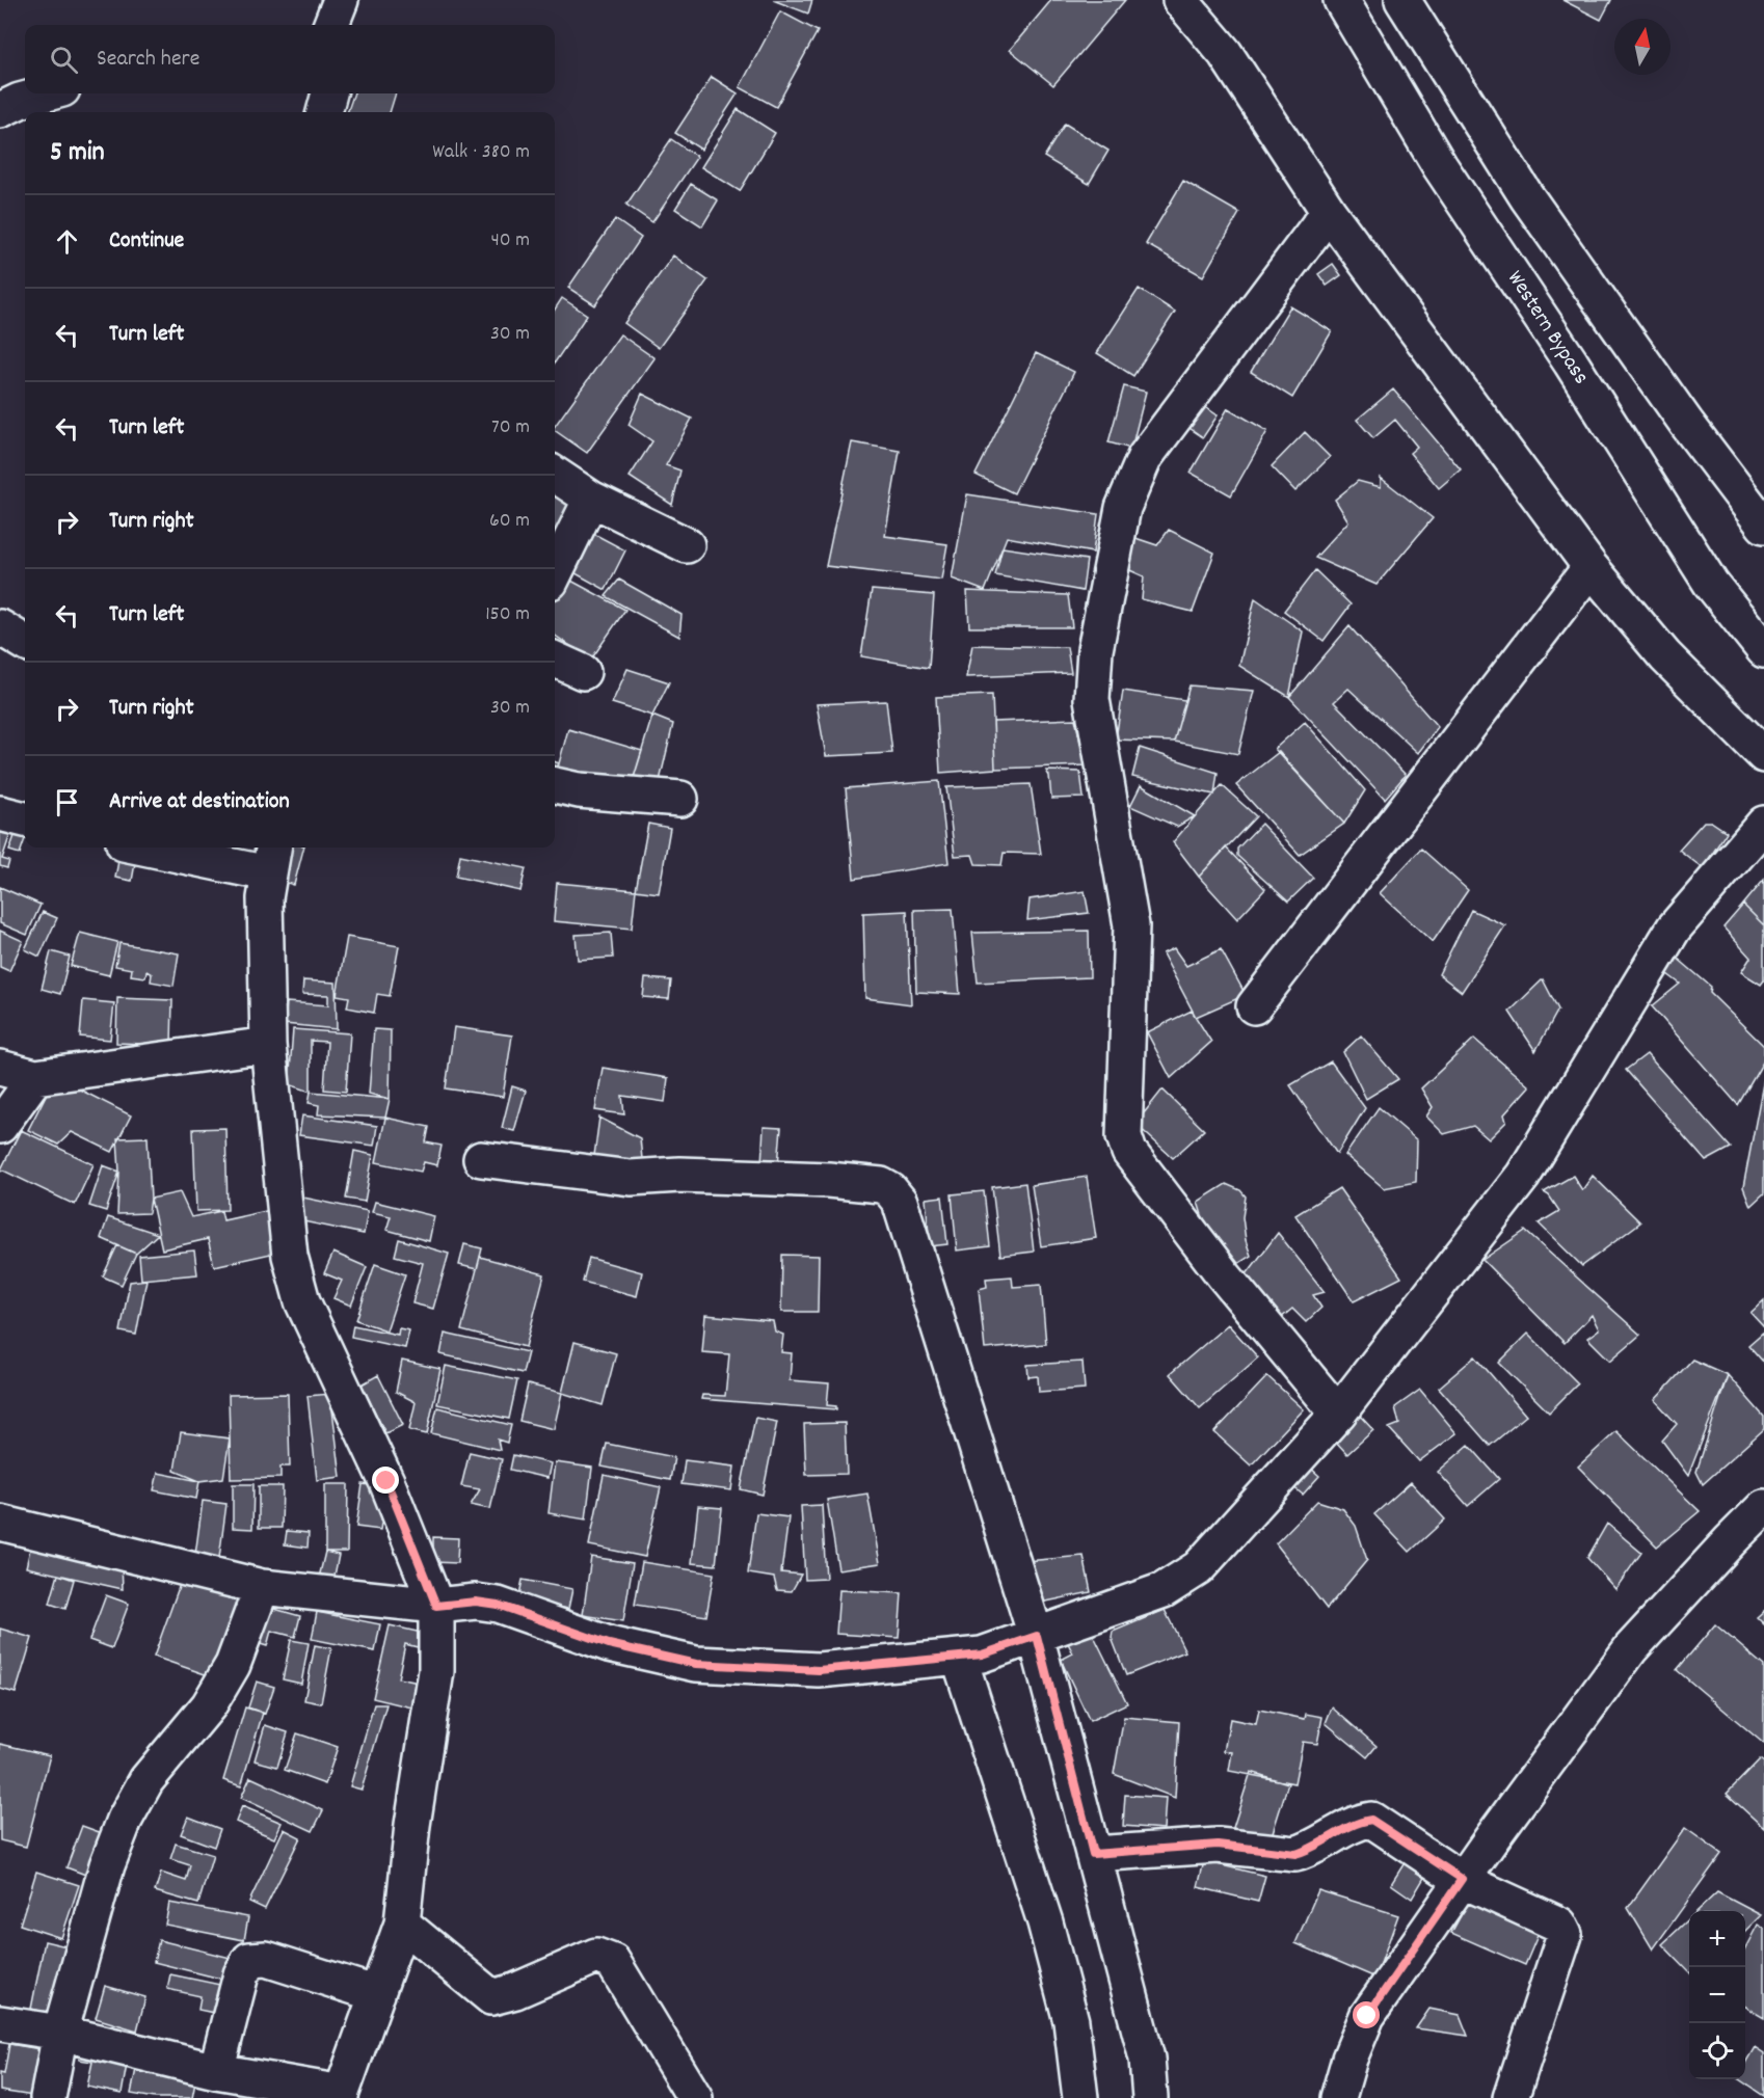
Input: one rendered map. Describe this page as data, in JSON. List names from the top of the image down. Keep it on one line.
{"streets":{"street":["Western Bypass"]},"north":"top","page":{"search":"Search here","heading":["5 min","Walk · 380 m"],"list":[["Continue","40 m"],["Turn left","30 m"],["Turn left","70 m"],["Turn right","60 m"],["Turn left","150 m"],["Turn right","30 m"],"Arrive at destination"],"map_buttons":["+","−"]}}
